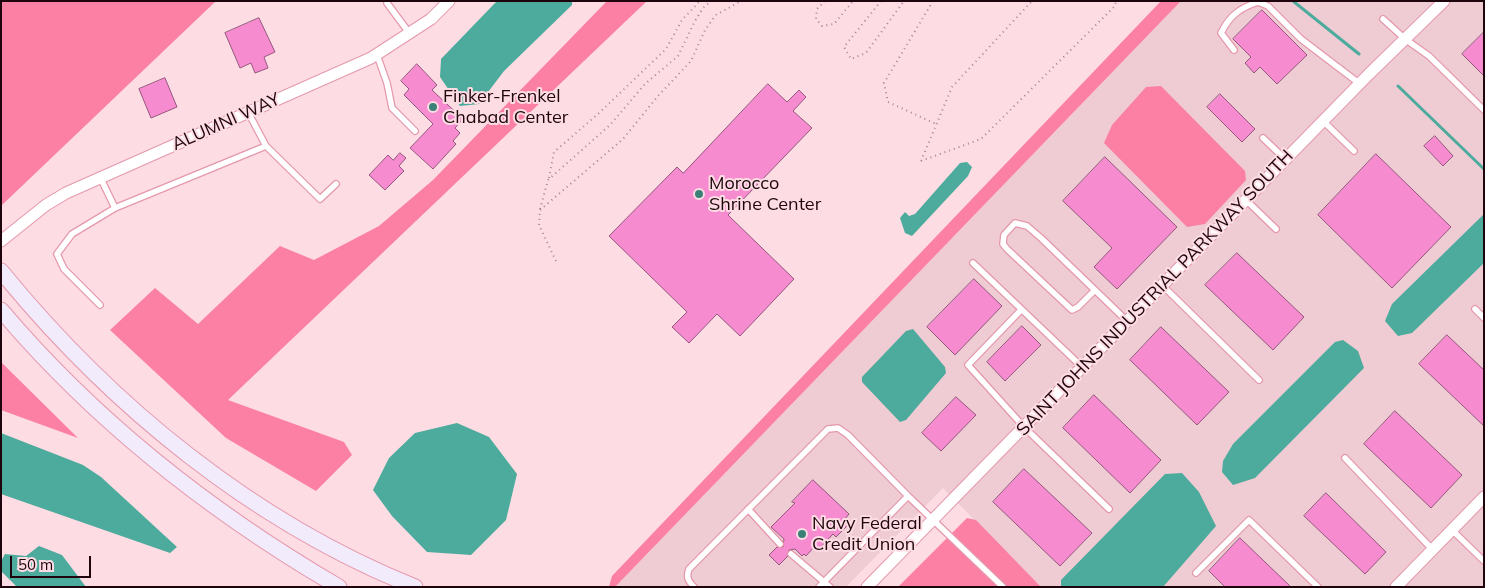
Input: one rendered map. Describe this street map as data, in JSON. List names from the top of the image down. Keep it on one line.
{"streets":{"street":["ALUMNI WAY","SAINT JOHNS INDUSTRIAL PARKWAY SOUTH"]},"places":["Finker-Frenkel Chabad Center","Morocco Shrine Center","Navy Federal Credit Union"],"scale_bar":"50 m"}
